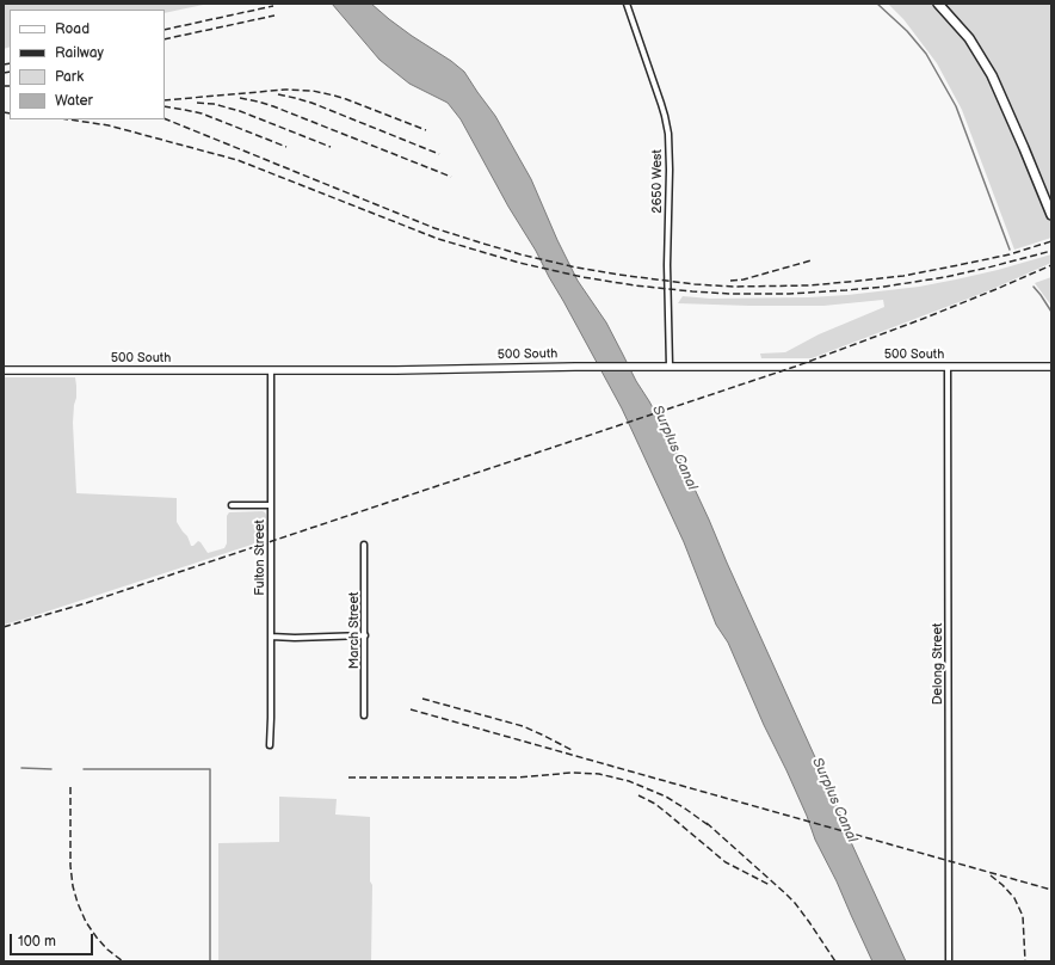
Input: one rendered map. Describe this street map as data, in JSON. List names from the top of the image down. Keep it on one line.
{"streets":{"street":["2650 West","500 South","Fulton Street","March Street","Delong Street"]},"crossings":[["2650 West","500 South"],["500 South","Fulton Street"],["500 South","Delong Street"]],"water":["Surplus Canal"],"legend":["Road","Railway","Park","Water"],"scale_bar":"100 m"}
